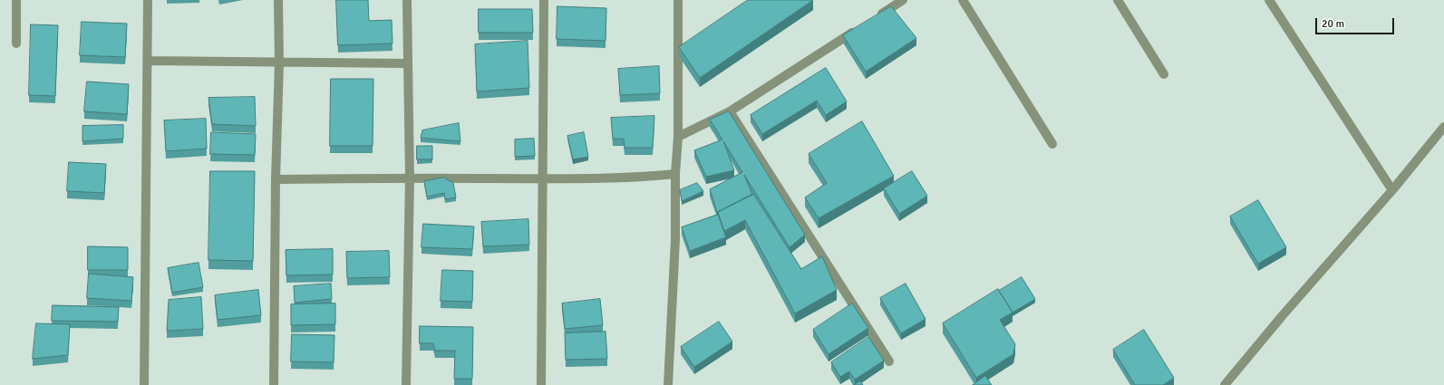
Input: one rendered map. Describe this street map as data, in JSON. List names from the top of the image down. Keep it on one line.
{"scale_bar":"20 m"}
